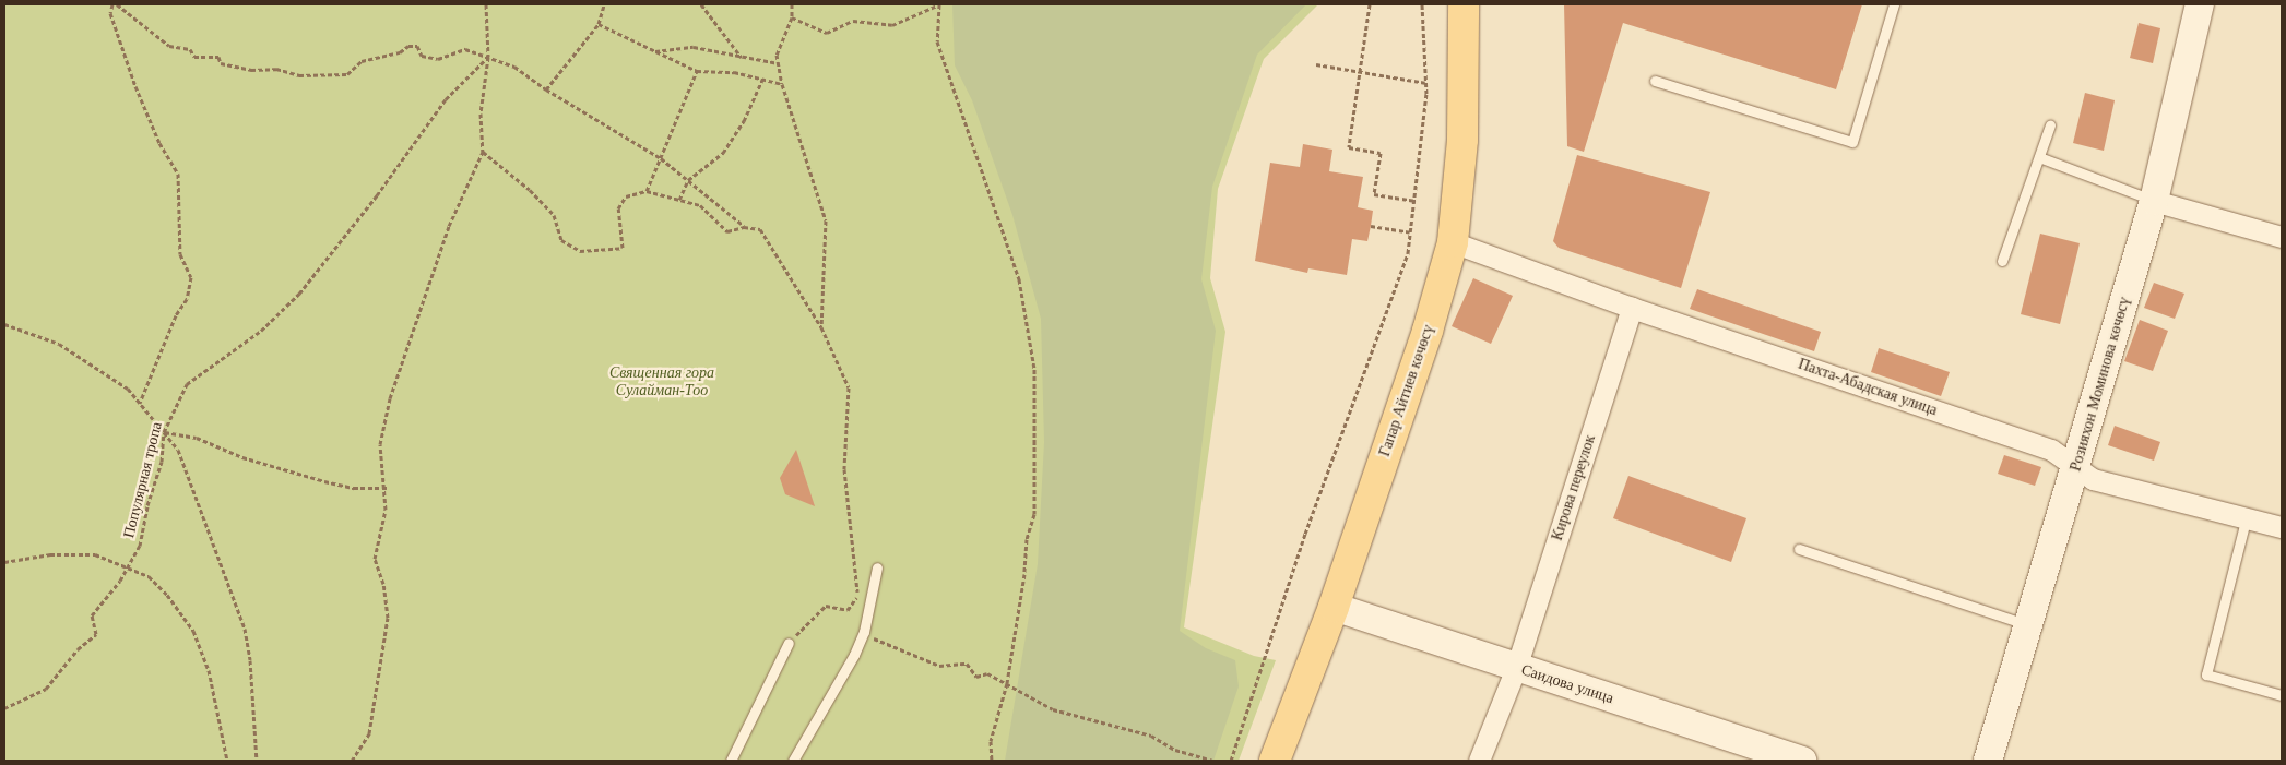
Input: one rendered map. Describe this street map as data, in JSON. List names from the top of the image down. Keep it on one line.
{"streets":{"main road":["Гапар Айтиев көчөсү"],"street":["Розияхон Моминова көчөсү","Пахта-Абадская улица","Кирова переулок","Саидова улица"],"path":["Популярная тропа"]},"crossings":[["Розияхон Моминова көчөсү","Пахта-Абадская улица"],["Пахта-Абадская улица","Гапар Айтиев көчөсү"],["Пахта-Абадская улица","Кирова переулок"],["Гапар Айтиев көчөсү","Саидова улица"],["Кирова переулок","Саидова улица"]],"parks":["Священная гора Сулайман-Тоо"]}
